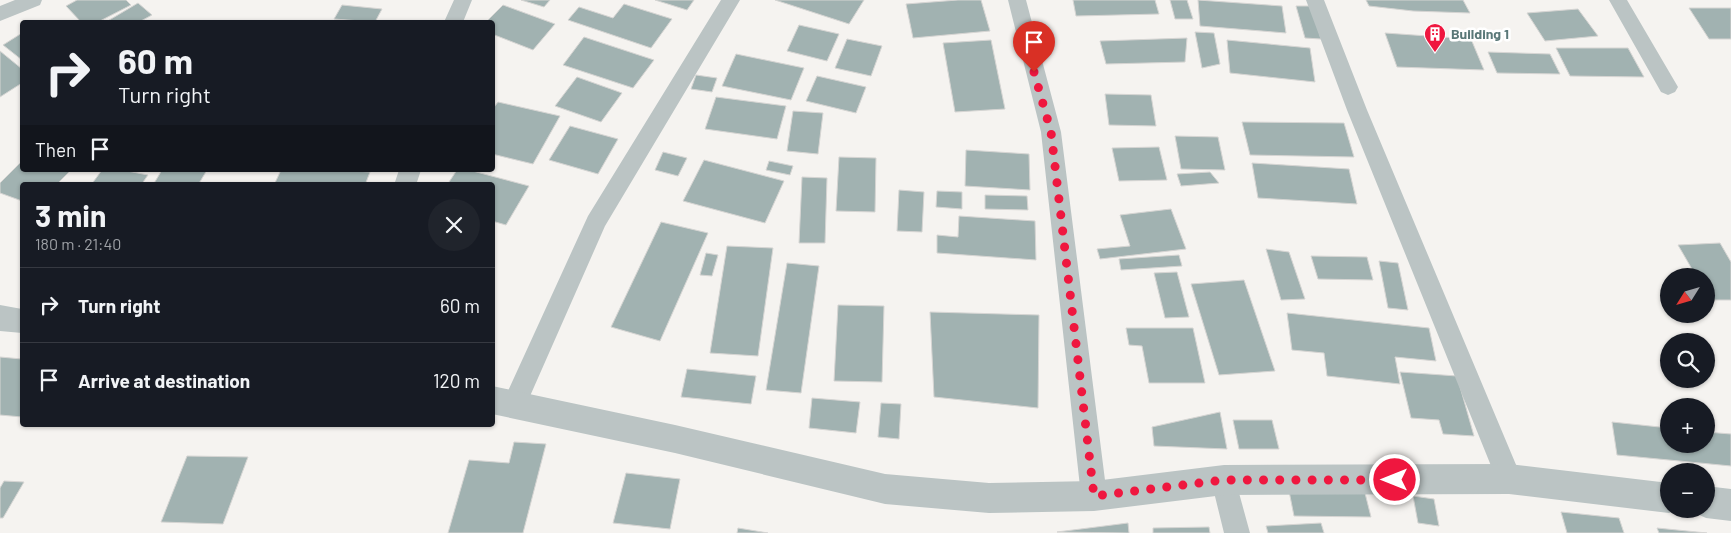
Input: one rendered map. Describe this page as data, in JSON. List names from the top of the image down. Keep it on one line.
{"places":{"building":["Building 1"]},"north":"bottom left","page":{"turn":["60 m","Turn right"],"then":"Then","heading":["3 min","180 m · 21:40"],"list":[{"name":"Turn right","value":"60 m"},{"name":"Arrive at destination","value":"120 m"}],"map_buttons":["+","−"]}}
